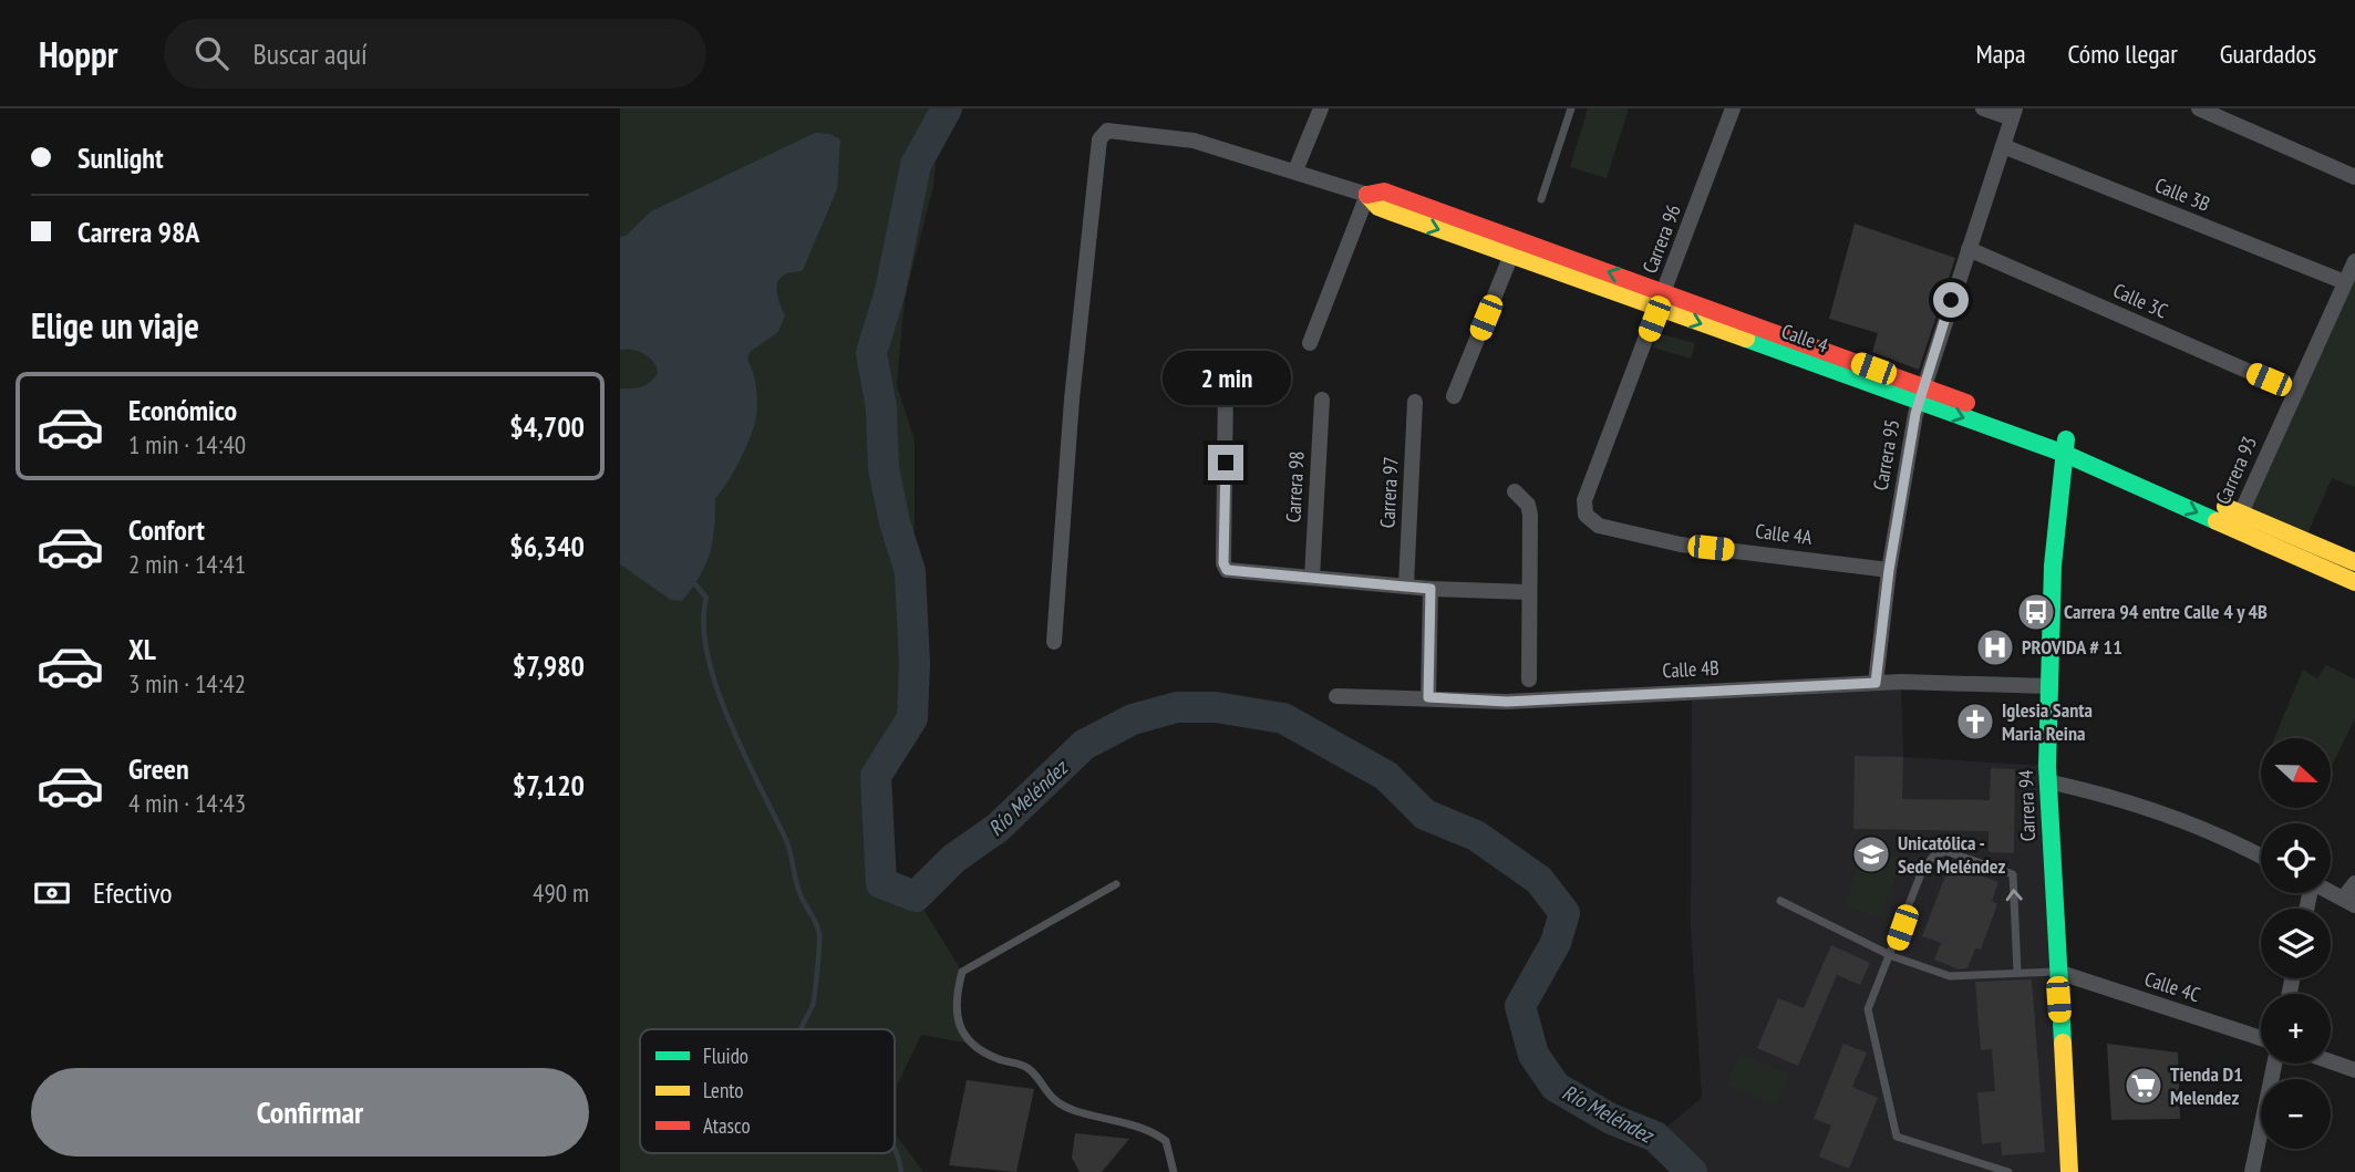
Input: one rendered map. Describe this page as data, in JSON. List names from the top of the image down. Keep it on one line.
{"streets":{"street":["Calle 3B","Carrera 96","Calle 3C","Calle 4","Carrera 95","Carrera 93","Carrera 98","Carrera 97","Calle 4A","Calle 4B","Carrera 94","Calle 4C"]},"crossings":[["Calle 3B","Carrera 95"],["Calle 3B","Carrera 93"],["Carrera 96","Calle 4"],["Carrera 96","Calle 4A"],["Calle 3C","Carrera 95"],["Calle 3C","Carrera 93"],["Calle 4","Carrera 95"],["Calle 4","Carrera 93"],["Calle 4","Carrera 94"],["Carrera 95","Calle 4A"],["Carrera 95","Calle 4B"],["Calle 4B","Carrera 94"],["Carrera 94","Calle 4C"]],"water":["Río Meléndez"],"places":{"bus stop":["Carrera 94 entre Calle 4 y 4B"],"hospital":["PROVIDA # 11"],"church":["Iglesia Santa Maria Reina"],"school or university":["Unicatólica - Sede Meléndez"],"supermarket":["Tienda D1 Melendez"]},"legend":["Fluido","Lento","Atasco"],"north":"right","page":{"header":"Hoppr","search":"Buscar aquí","nav":["Mapa","Cómo llegar","Guardados"],"banner":["Sunlight","Carrera 98A"],"heading":"Elige un viaje","bubble":"2 min","list":[{"name":"Económico","note":"1 min · 14:40","value":"$4,700"},{"name":"Confort","note":"2 min · 14:41","value":"$6,340"},{"name":"XL","note":"3 min · 14:42","value":"$7,980"},{"name":"Green","note":"4 min · 14:43","value":"$7,120"}],"map_buttons":["+","−"],"pay":["Efectivo","490 m"],"buttons":"Confirmar"}}
